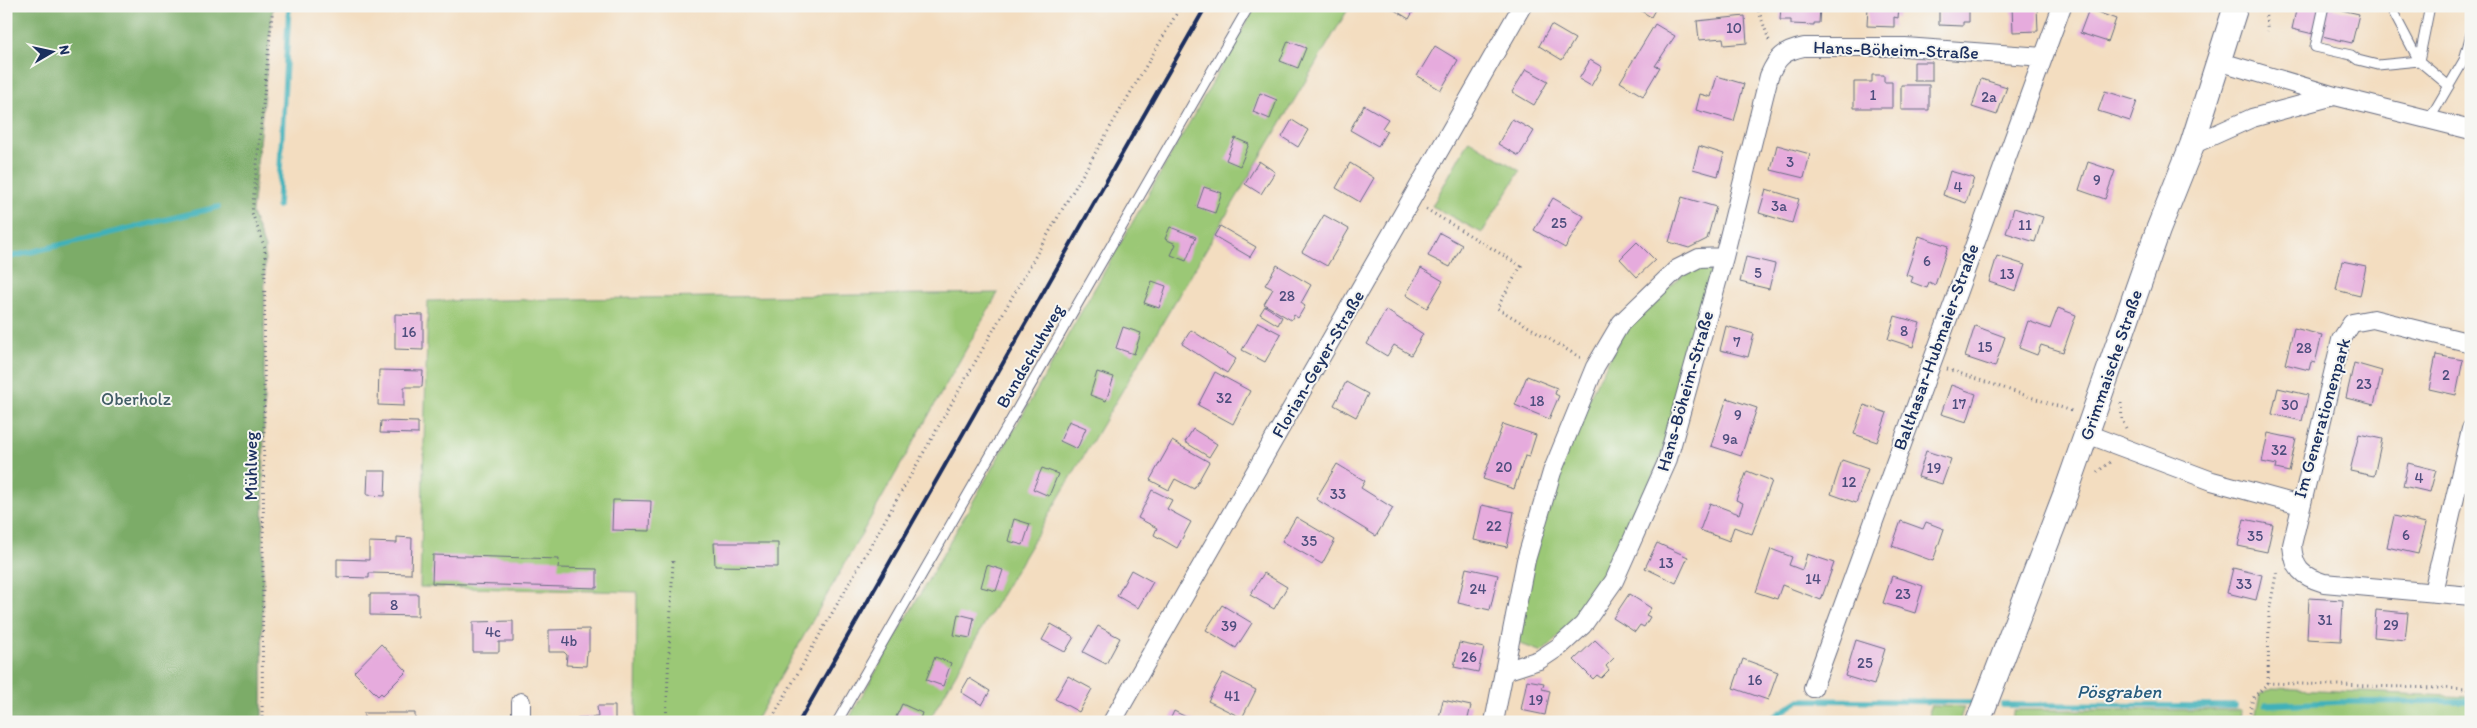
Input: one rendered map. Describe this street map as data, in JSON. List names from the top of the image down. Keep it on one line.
{"streets":{"main road":["Grimmaische Straße"],"street":["Hans-Böheim-Straße","Balthasar-Hubmaier-Straße","Florian-Geyer-Straße","Im Generationenpark"],"lane":["Bundschuhweg"],"path":["Mühlweg"]},"crossings":[["Hans-Böheim-Straße","Balthasar-Hubmaier-Straße"],["Grimmaische Straße","Im Generationenpark"]],"water":["Pösgraben"],"parks":["Oberholz"],"house_numbers":["10","1","2a","3","9","4","3a","25","11","6","5","13","28","8","16","7","15","28","2","23","32","18","17","30","9","9a","32","20","19","4","12","33","22","6","35","35","13","14","33","24","23","8","31","29","39","4c","4b","26","25","16","41","19"],"north":"right"}
